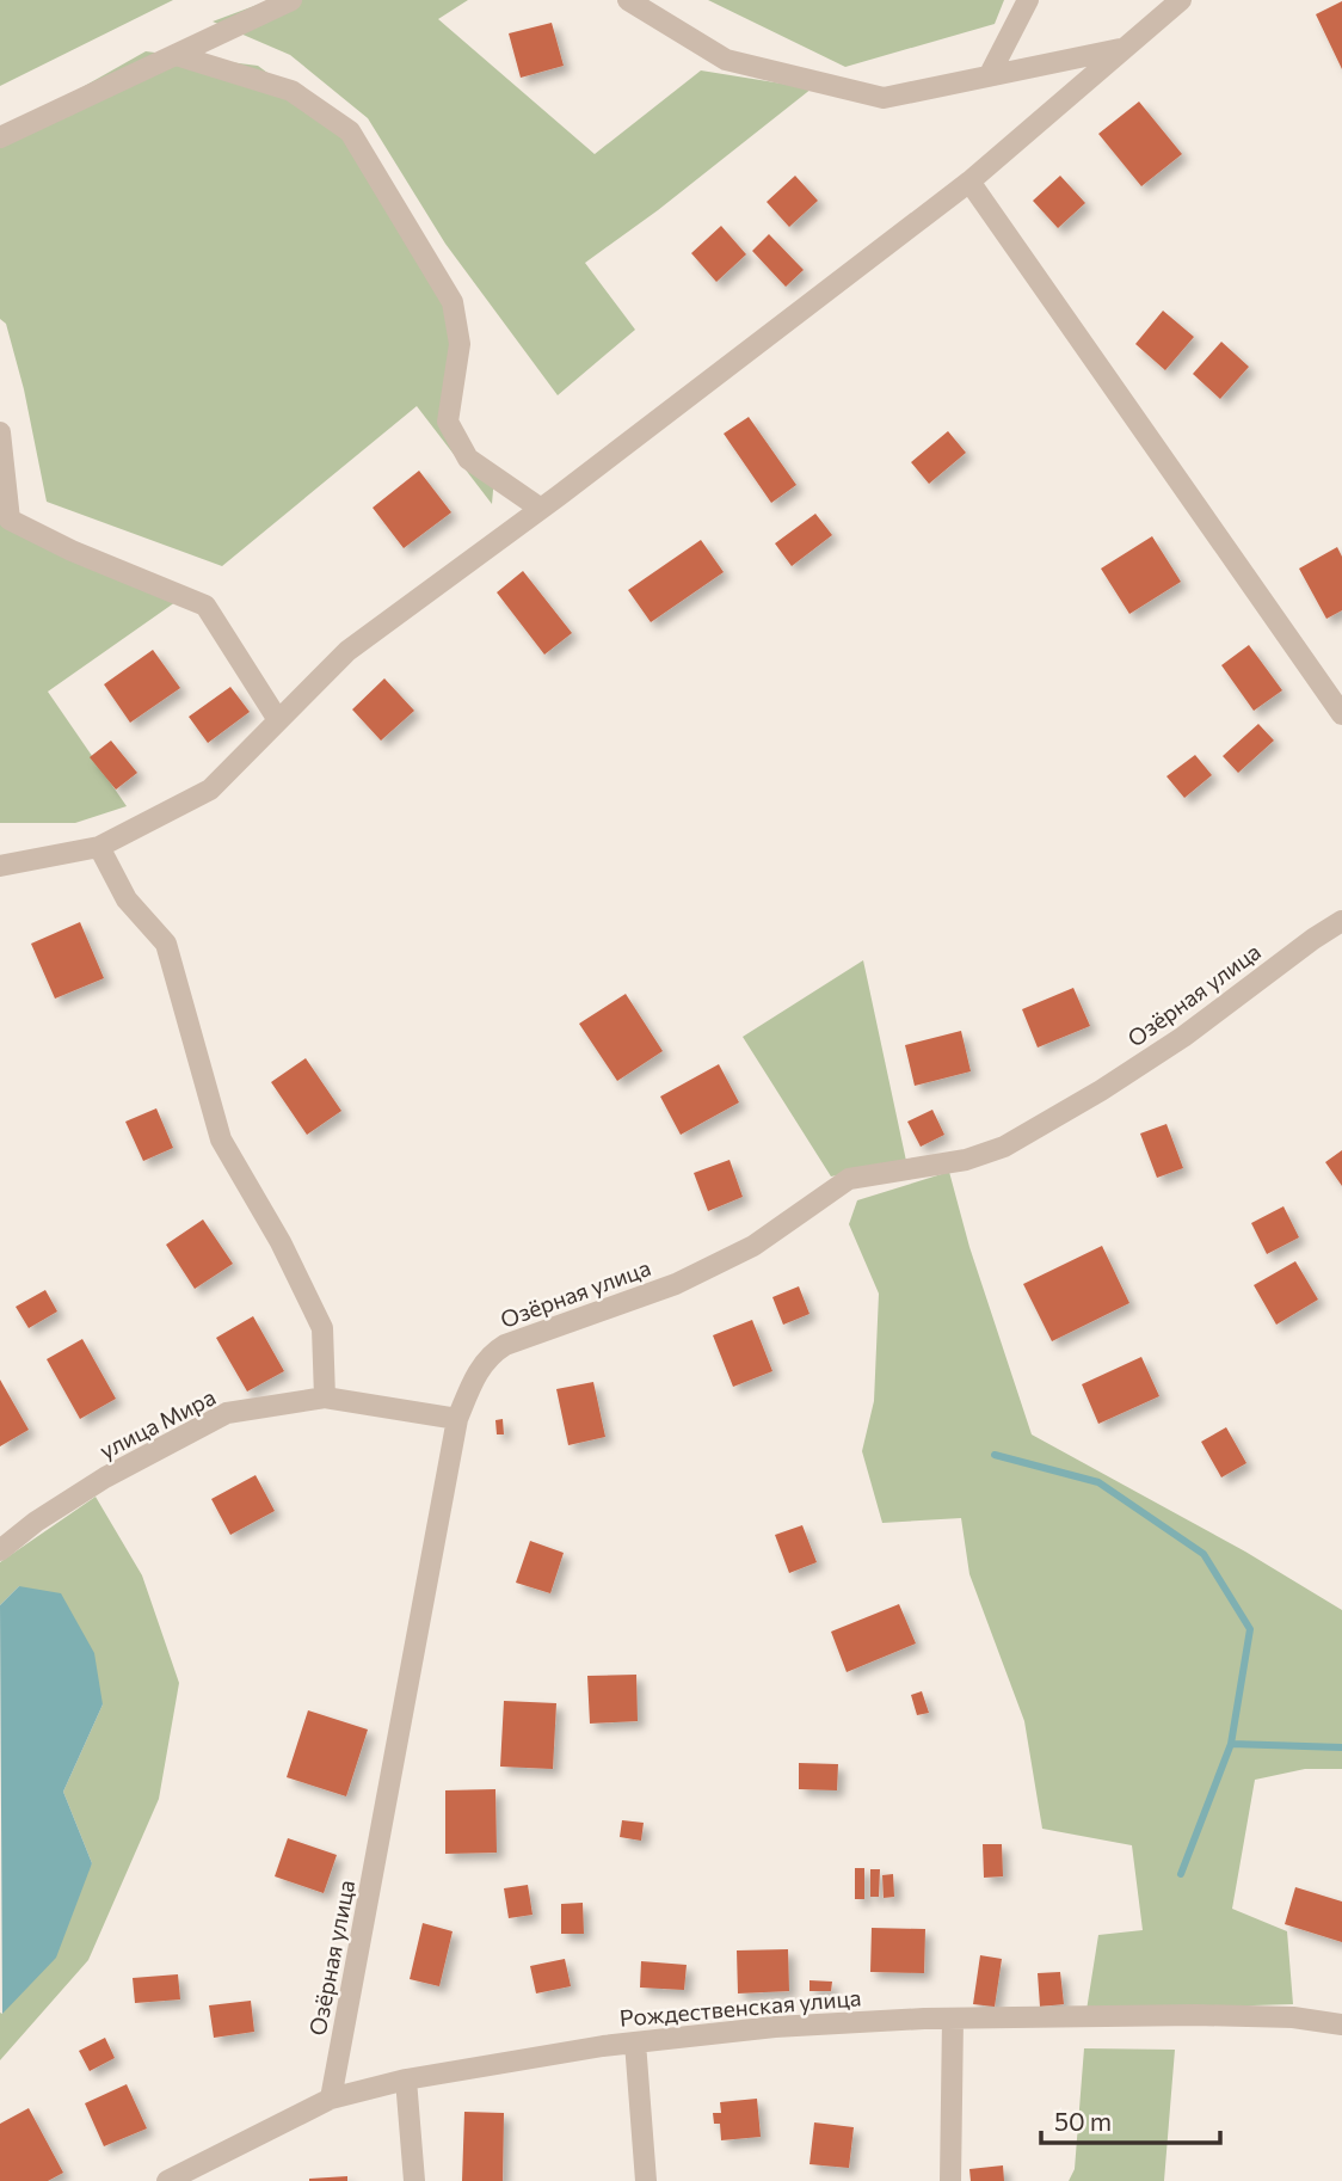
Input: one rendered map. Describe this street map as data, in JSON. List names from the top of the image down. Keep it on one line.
{"streets":{"street":["Озёрная улица","улица Мира","Рождественская улица"]},"crossings":[["Озёрная улица","улица Мира"],["Озёрная улица","Рождественская улица"]],"scale_bar":"50 m"}
